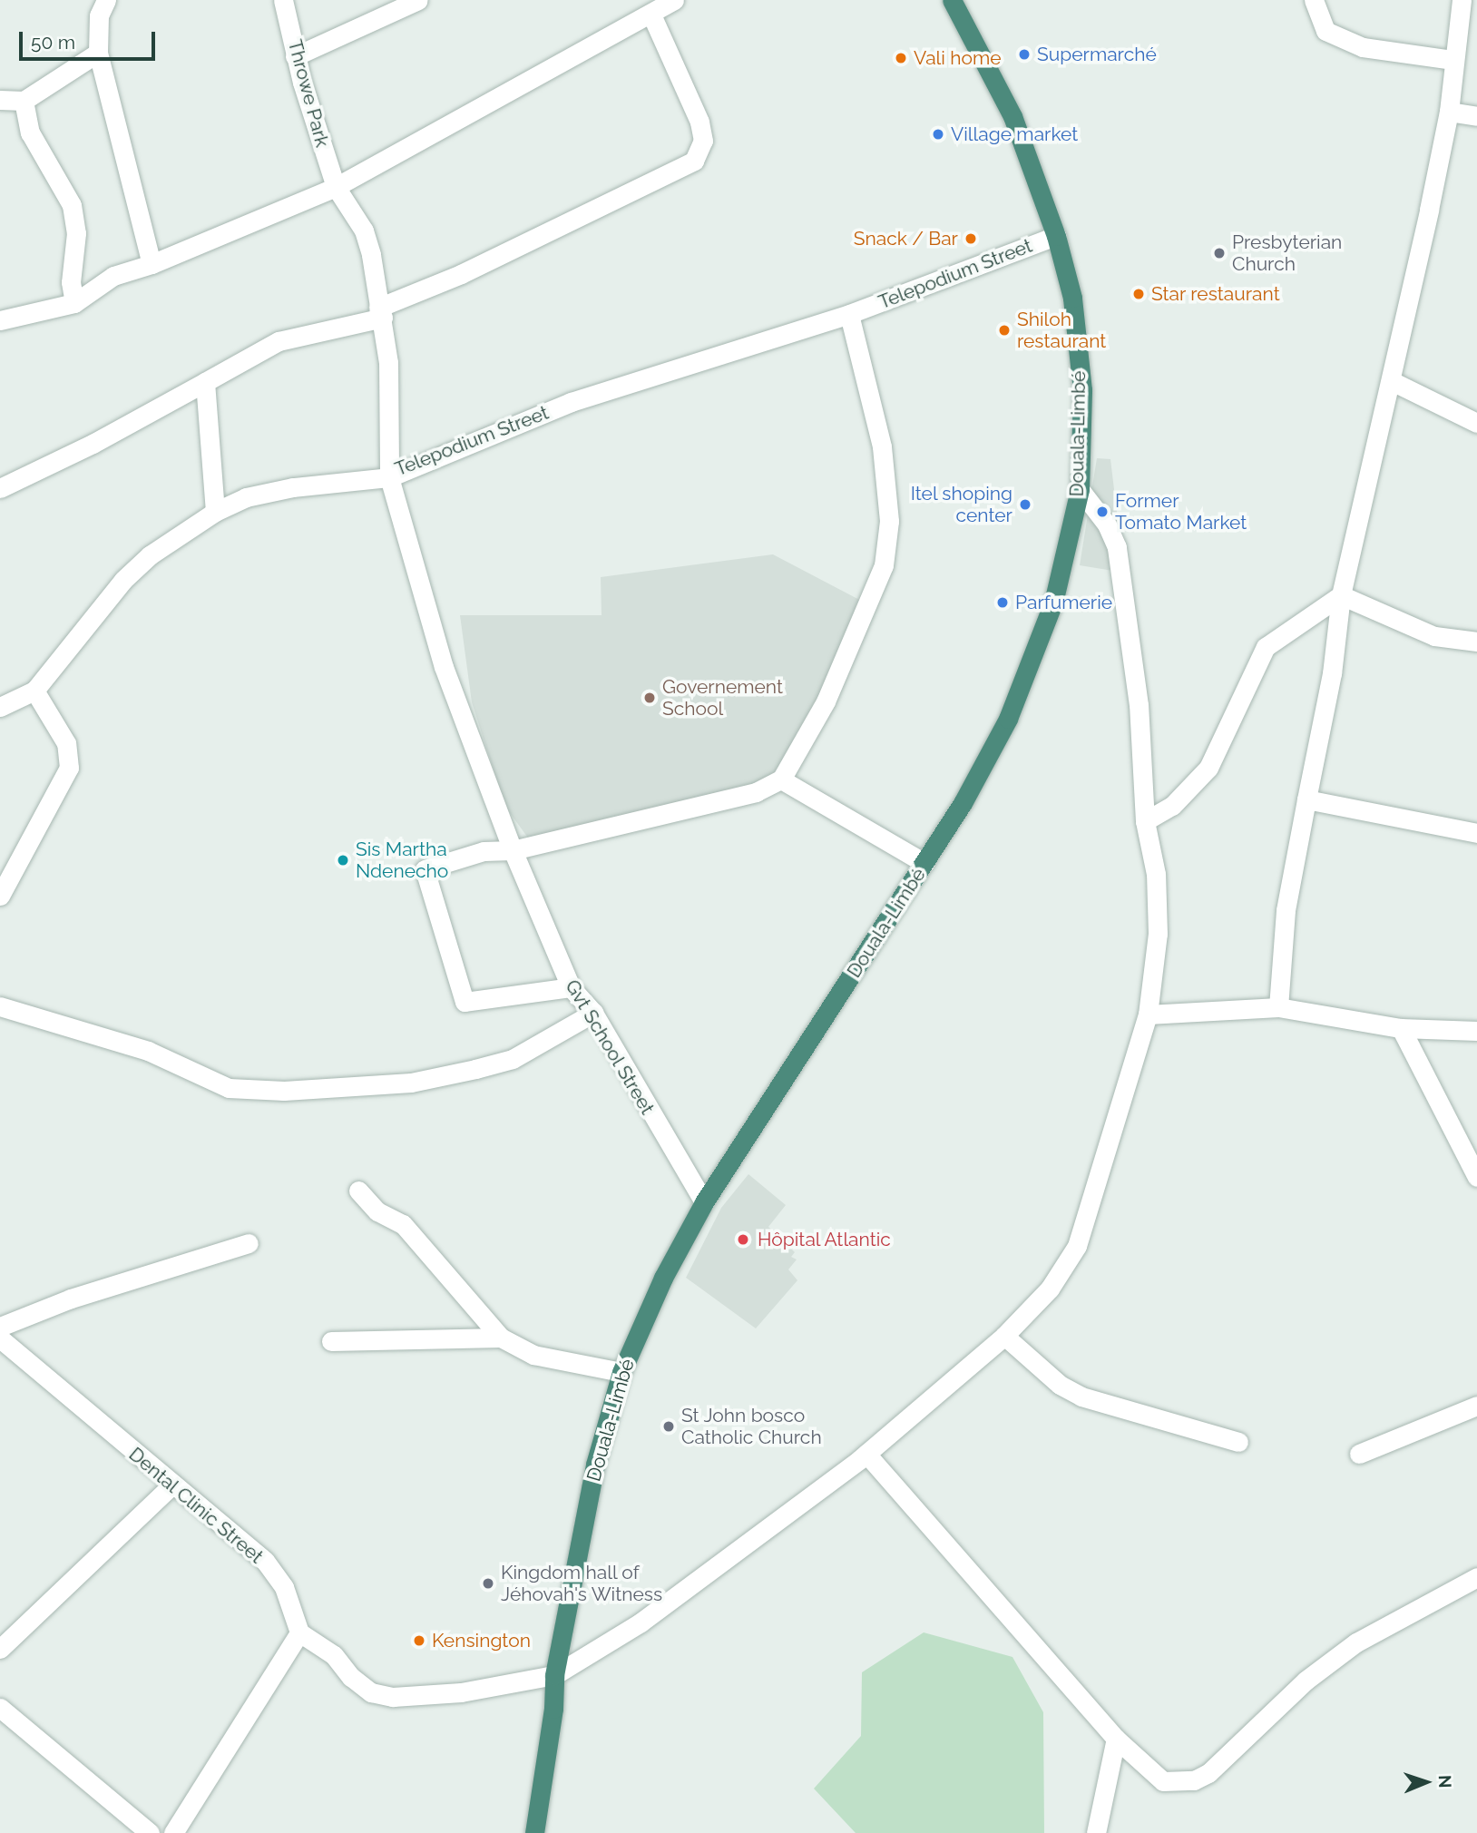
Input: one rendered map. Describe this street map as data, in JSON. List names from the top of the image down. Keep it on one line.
{"streets":{"highway":["Douala-Limbé"],"street":["Throwe Park","Telepodium Street","Gvt School Street","Dental Clinic Street"]},"crossings":[["Throwe Park","Telepodium Street"],["Telepodium Street","Douala-Limbé"],["Telepodium Street","Gvt School Street"],["Douala-Limbé","Gvt School Street"]],"places":["Supermarché","Vali home","Village market","Snack / Bar","Presbyterian Church","Star restaurant","Shiloh restaurant","Itel shoping center","Former Tomato Market","Parfumerie","Governement School","Sis Martha Ndenecho","Hôpital Atlantic","St John bosco Catholic Church","Kingdom hall of Jéhovah's Witness","Kensington"],"scale_bar":"50 m","north":"right"}
